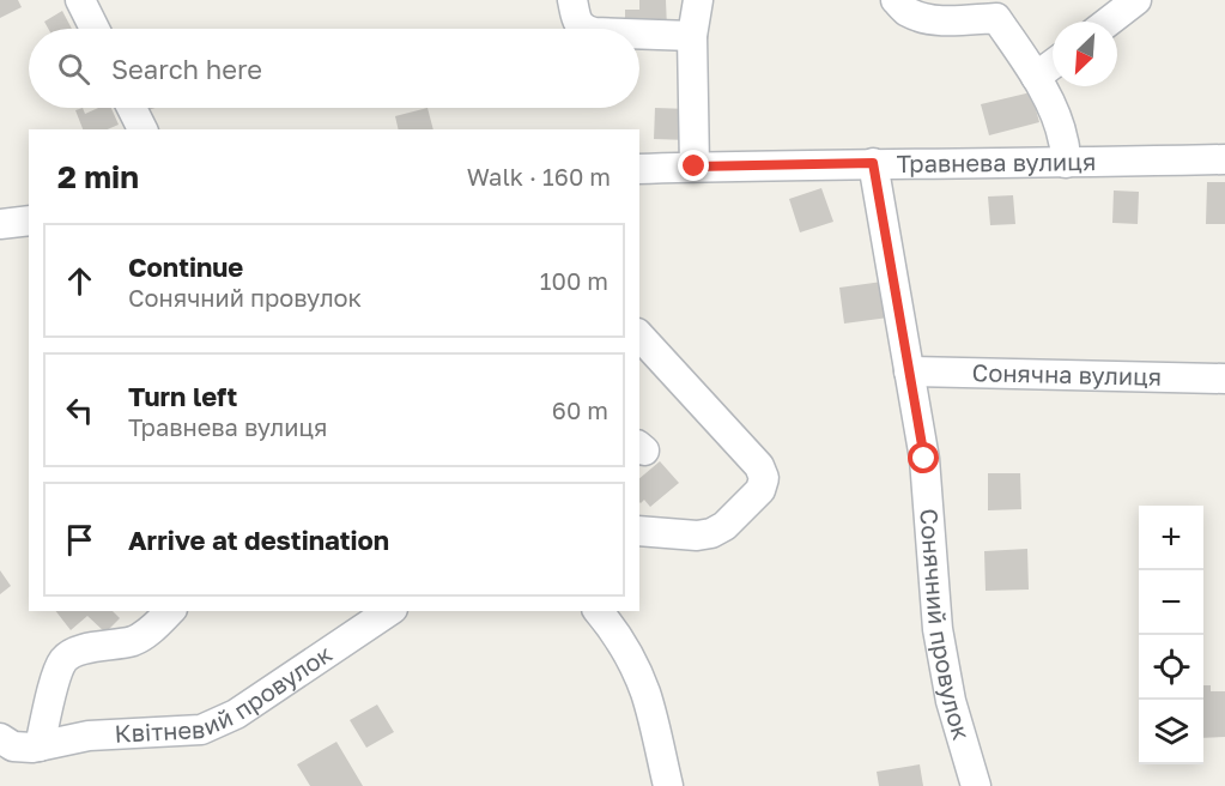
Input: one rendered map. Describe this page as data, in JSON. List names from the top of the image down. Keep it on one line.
{"streets":{"street":["Травнева вулиця","Сонячна вулиця","Сонячний провулок","Квітневий провулок"]},"crossings":[["Травнева вулиця","Сонячний провулок"],["Сонячна вулиця","Сонячний провулок"]],"north":"bottom left","page":{"search":"Search here","heading":["2 min","Walk · 160 m"],"list":[["Continue","Сонячний провулок","100 m"],["Turn left","Травнева вулиця","60 m"],"Arrive at destination"],"map_buttons":["+","−"]}}
